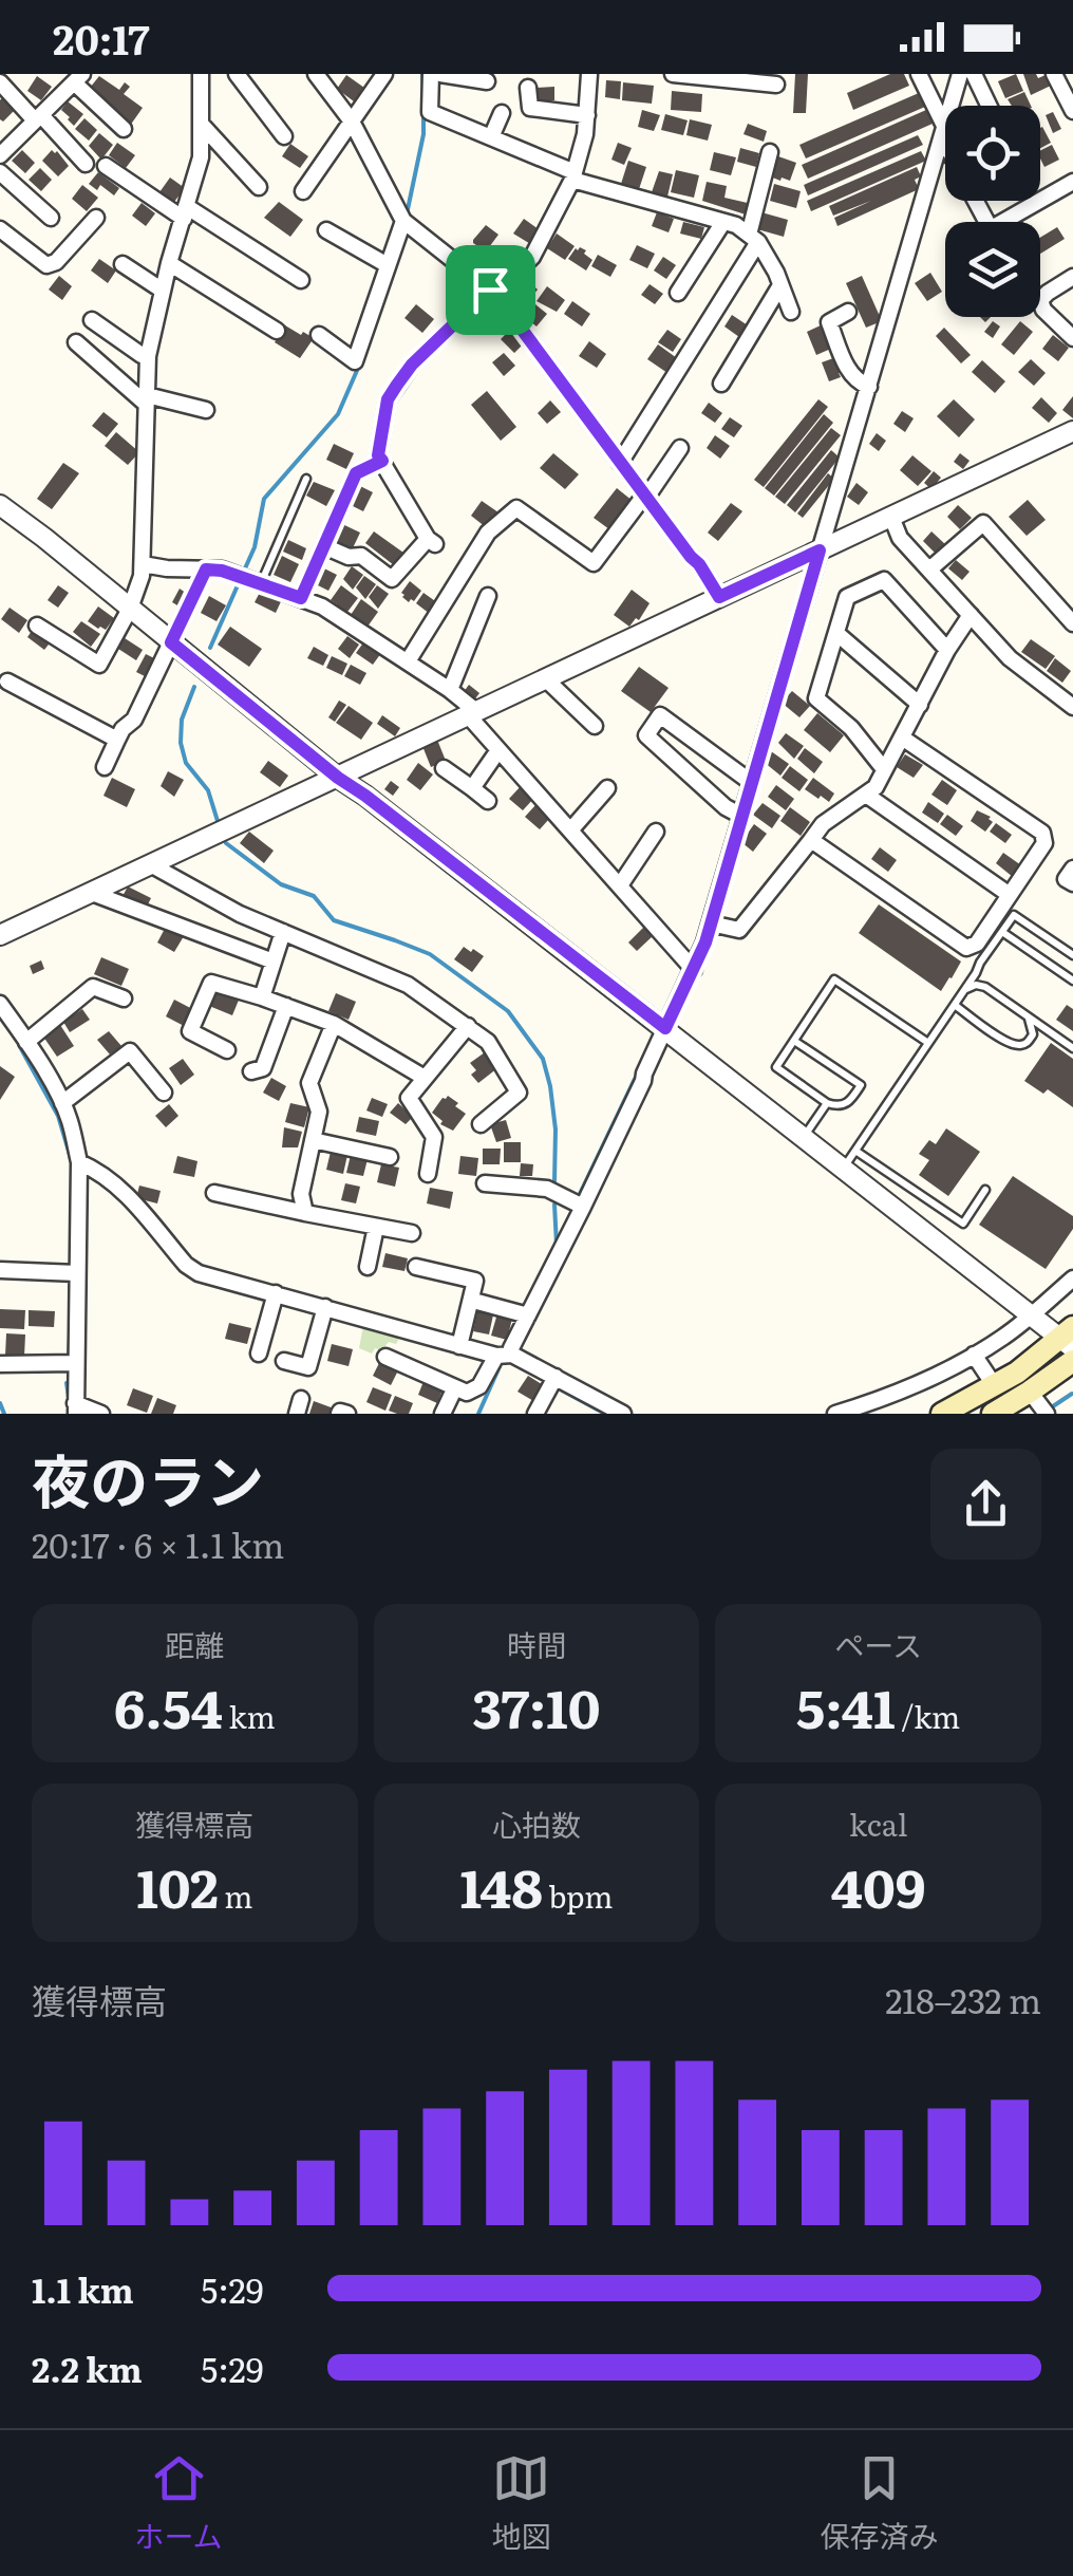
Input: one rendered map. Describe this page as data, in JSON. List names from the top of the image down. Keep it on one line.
{"page":{"status":"20:17","heading":["夜のラン","20:17 · 6 × 1.1 km"],"stats":[["距離","6.54 km"],["時間","37:10"],["ペース","5:41 /km"],["獲得標高","102 m"],["心拍数","148 bpm"],["kcal","409"]],"chart":["獲得標高","218–232 m"],"list":[{"name":"1.1 km","note":"5:29"},{"name":"2.2 km","note":"5:29"}],"tabs":["ホーム","地図","保存済み"]}}
